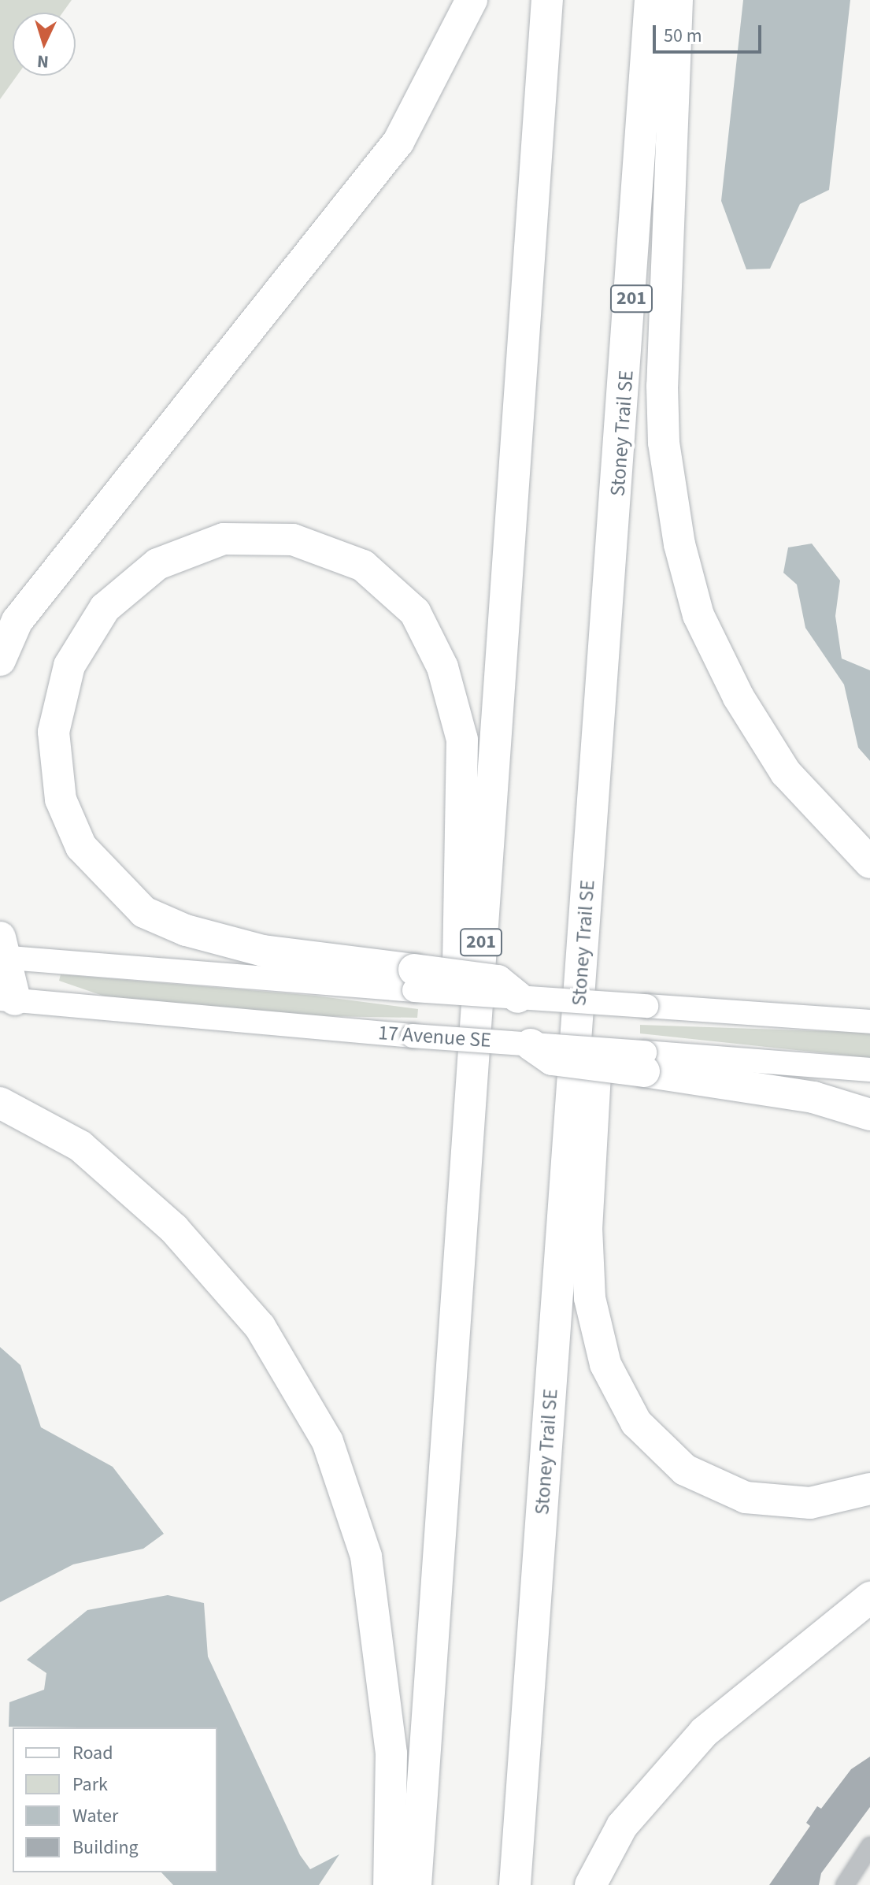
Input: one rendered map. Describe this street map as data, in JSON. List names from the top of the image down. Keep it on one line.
{"streets":{"highway":["201","Stoney Trail SE"],"main road":["17 Avenue SE"]},"legend":["Road","Park","Water","Building"],"scale_bar":"50 m","north":"bottom"}
